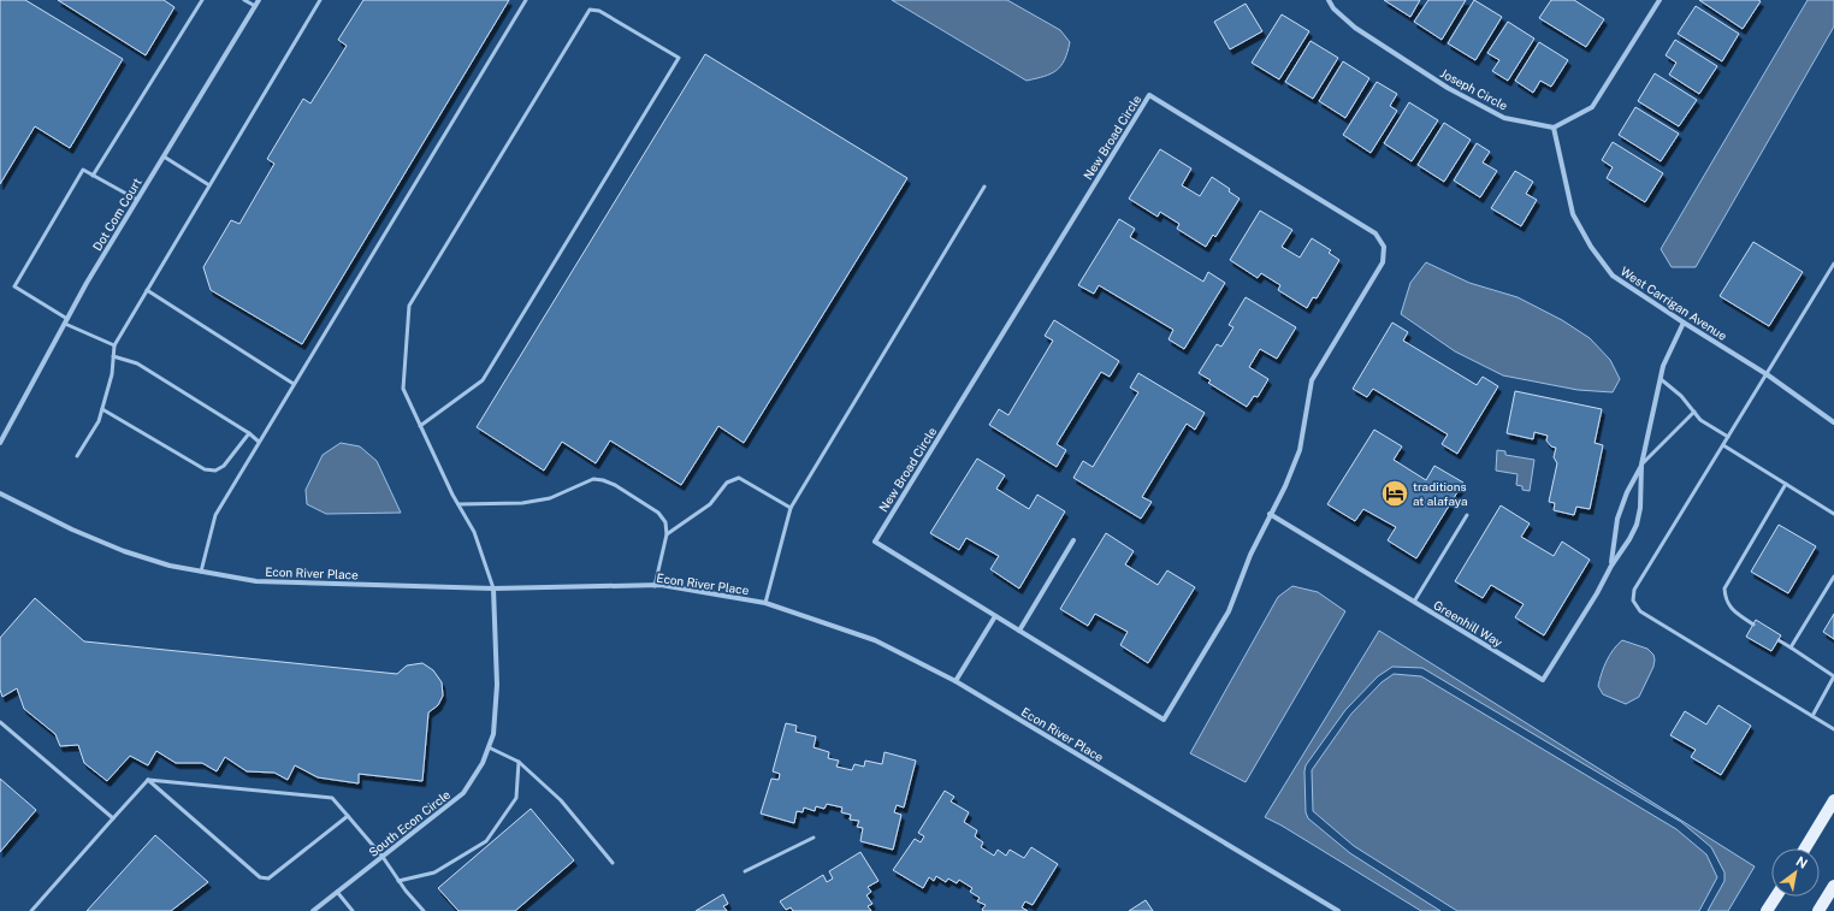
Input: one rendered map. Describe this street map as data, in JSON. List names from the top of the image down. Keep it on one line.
{"streets":{"street":["Joseph Circle","New Broad Circle","Dot Com Court","West Carrigan Avenue","Econ River Place","Greenhill Way","South Econ Circle"]},"crossings":[["Joseph Circle","West Carrigan Avenue"],["New Broad Circle","Greenhill Way"],["West Carrigan Avenue","Greenhill Way"],["Econ River Place","South Econ Circle"]],"places":{"hotel":["traditions at alafaya"]},"north":"top right"}
